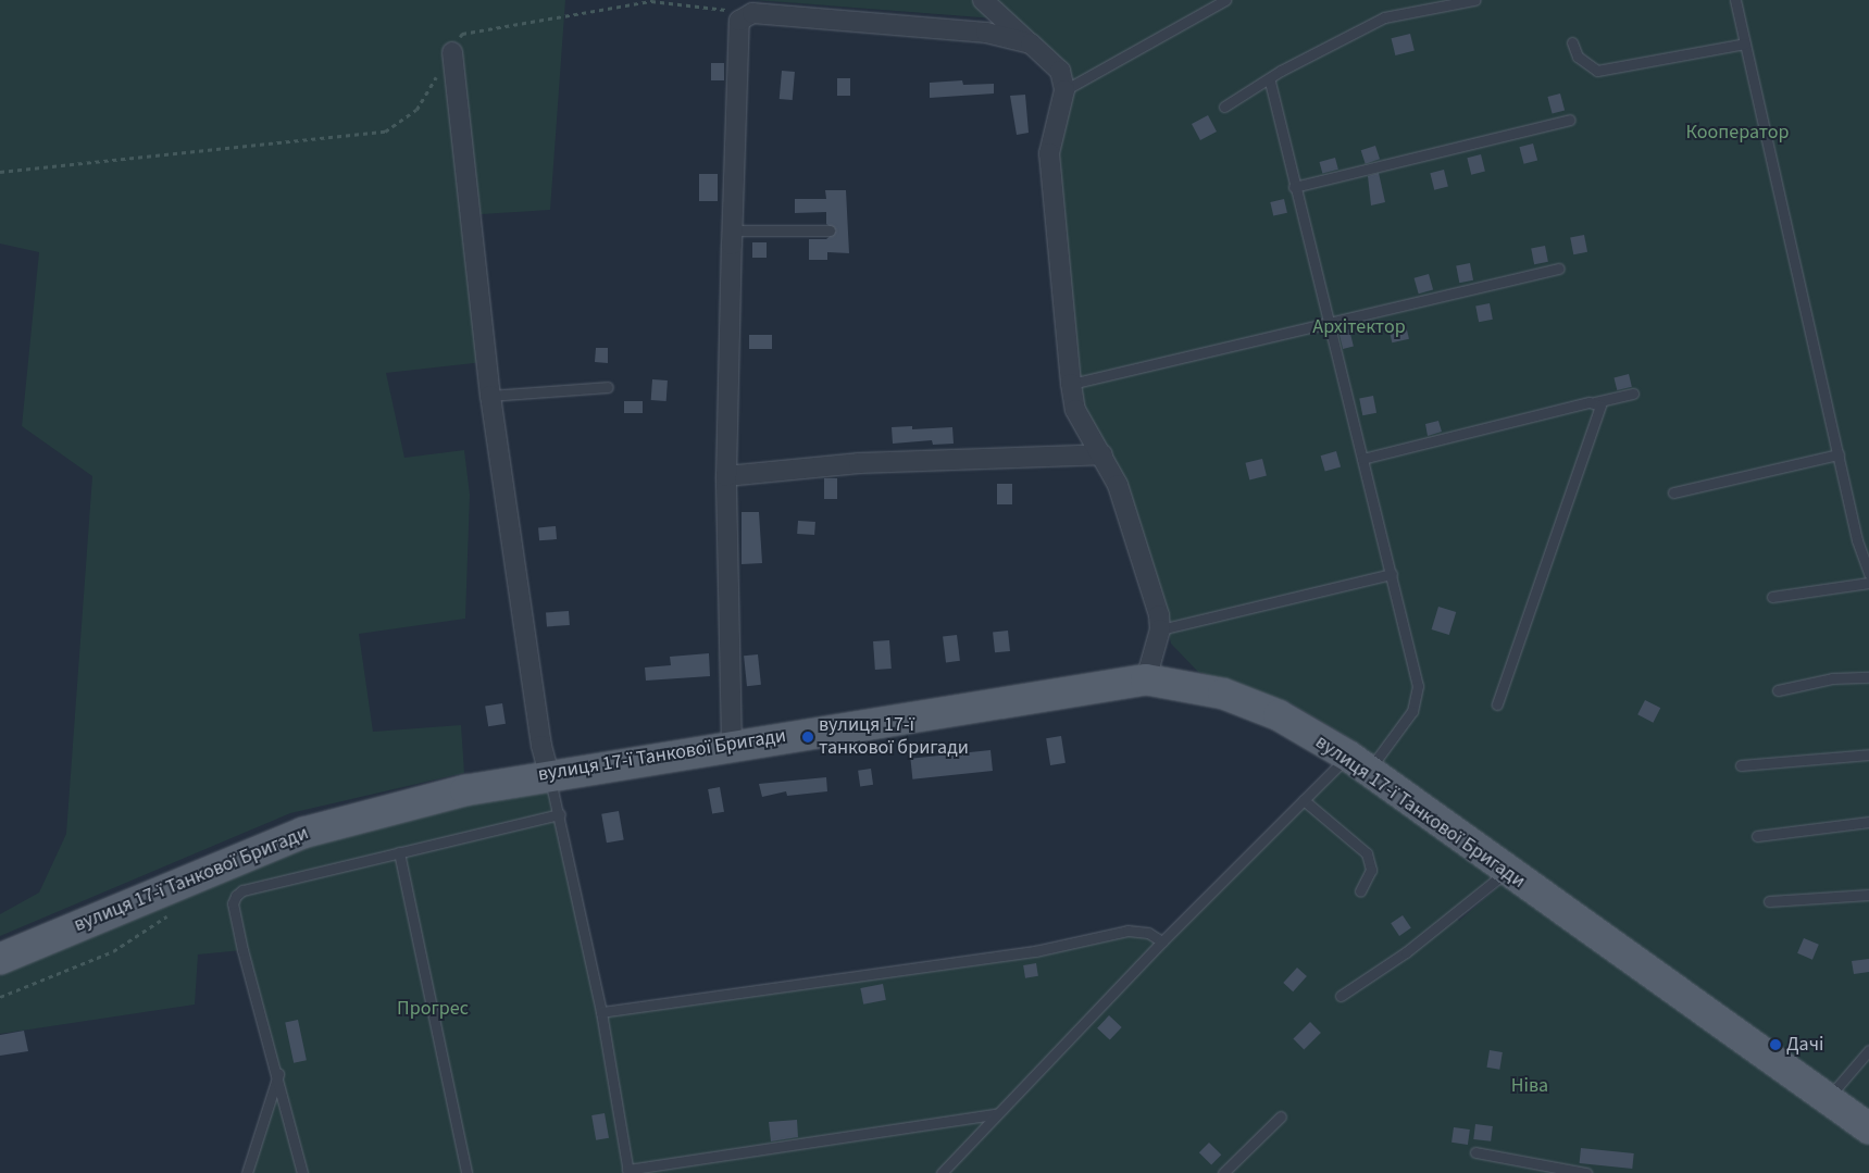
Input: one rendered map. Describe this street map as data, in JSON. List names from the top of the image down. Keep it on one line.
{"streets":{"main road":["вулиця 17-ї Танкової Бригади"]},"parks":["Кооператор","Архітектор","Прогрес","Ніва"],"places":["вулиця 17-ї танкової бригади","Дачі"]}
